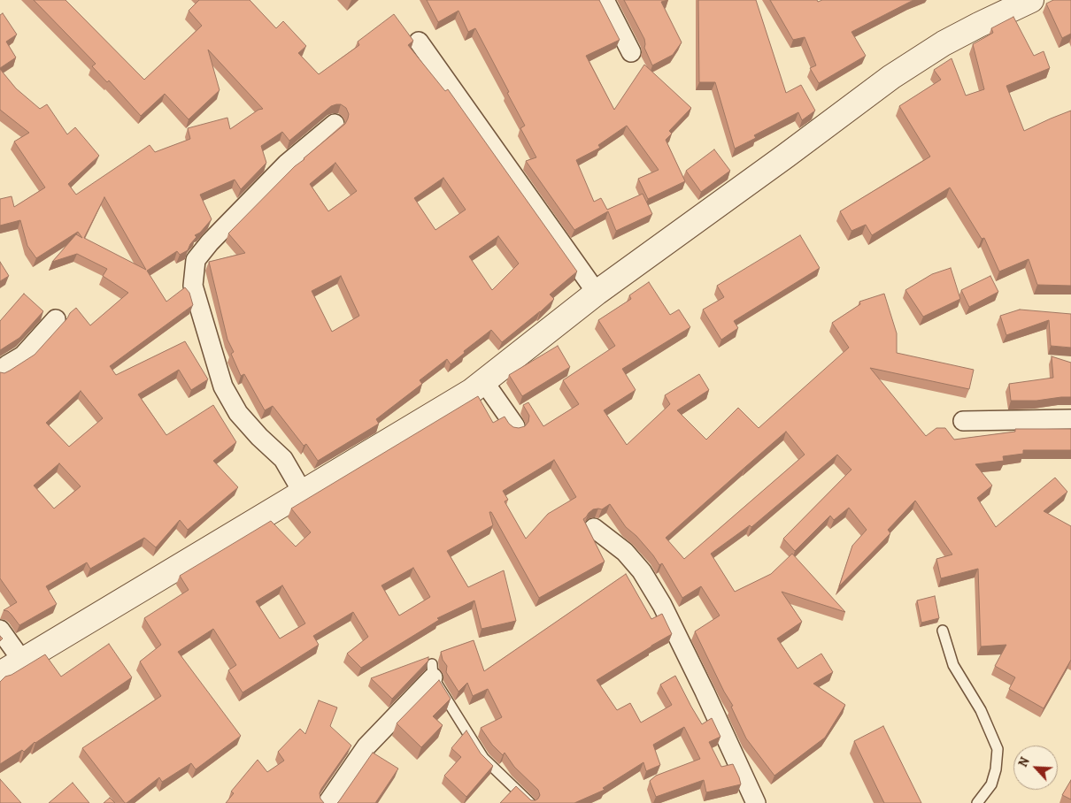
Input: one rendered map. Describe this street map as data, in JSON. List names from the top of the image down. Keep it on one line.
{"north":"top left"}
